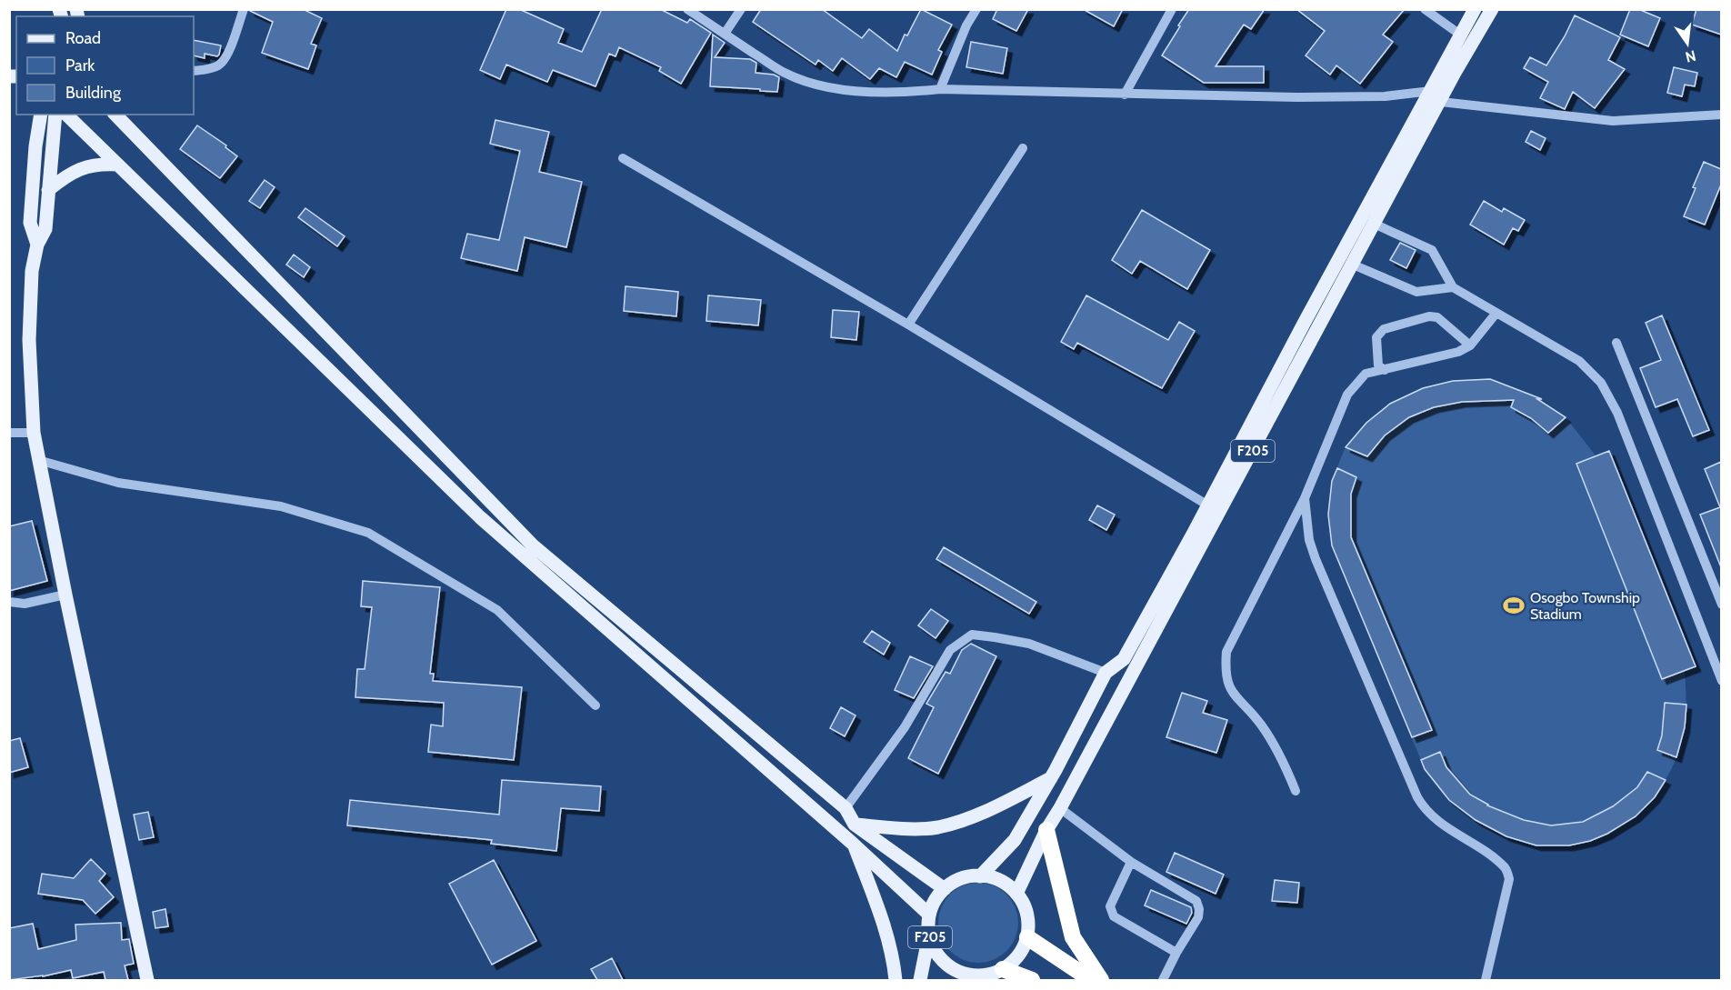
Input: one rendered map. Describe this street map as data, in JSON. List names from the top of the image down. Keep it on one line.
{"streets":{"main road":["F205"]},"places":{"sports":["Osogbo Township Stadium"]},"legend":["Road","Park","Building"],"north":"bottom"}
